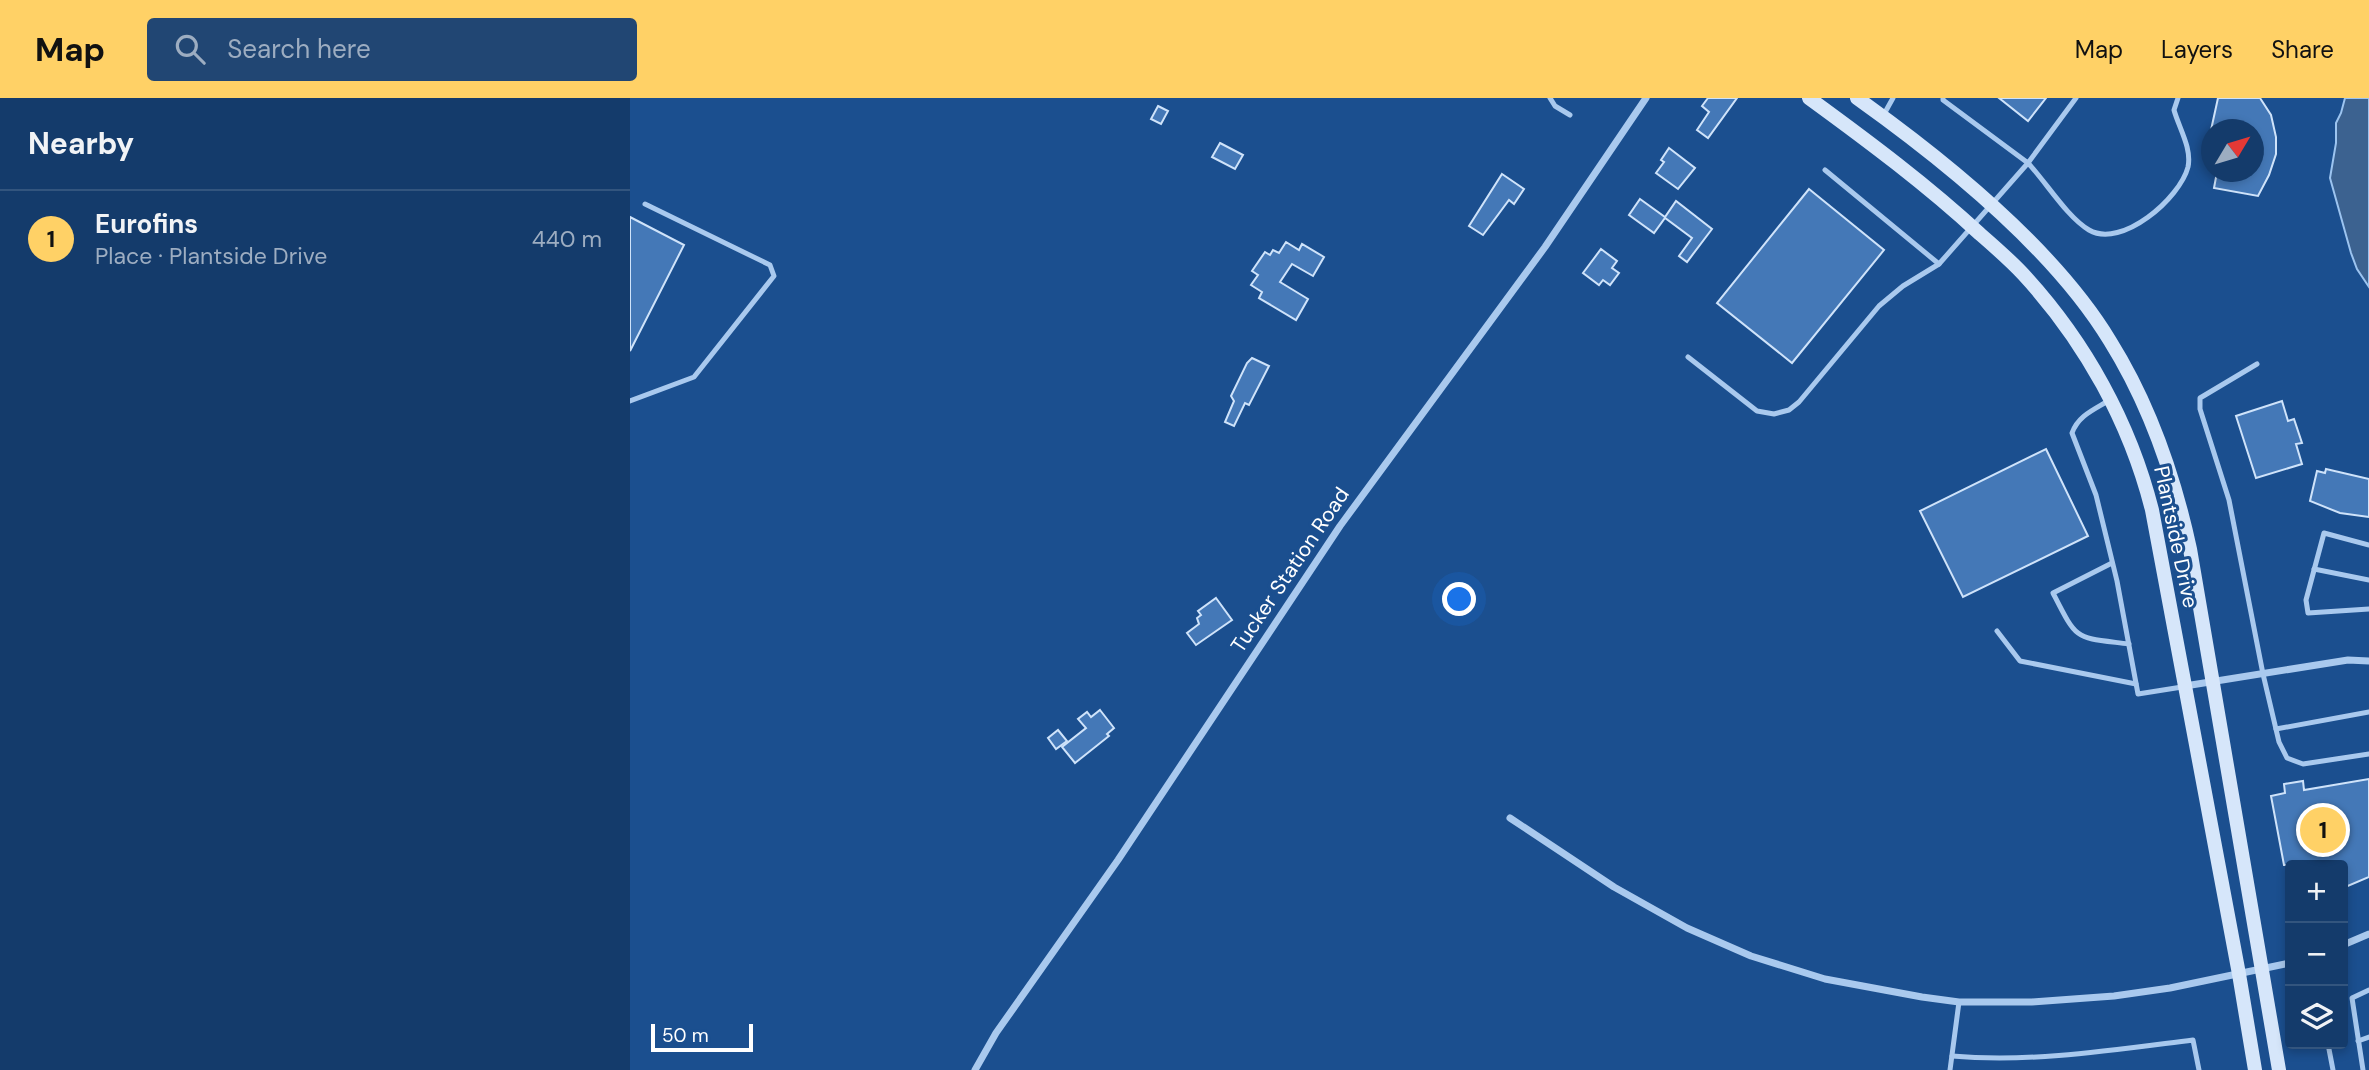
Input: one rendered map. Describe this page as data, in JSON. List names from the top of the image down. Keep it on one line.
{"streets":{"street":["Plantside Drive","Tucker Station Road"]},"scale_bar":"50 m","north":"top right","page":{"header":"Map","search":"Search here","nav":["Map","Layers","Share"],"heading":"Nearby","list":[{"mark":"1","name":"Eurofins","note":"Place · Plantside Drive","value":"440 m"}],"pins":"1","map_buttons":["+","−"],"scale":"50 m"}}
